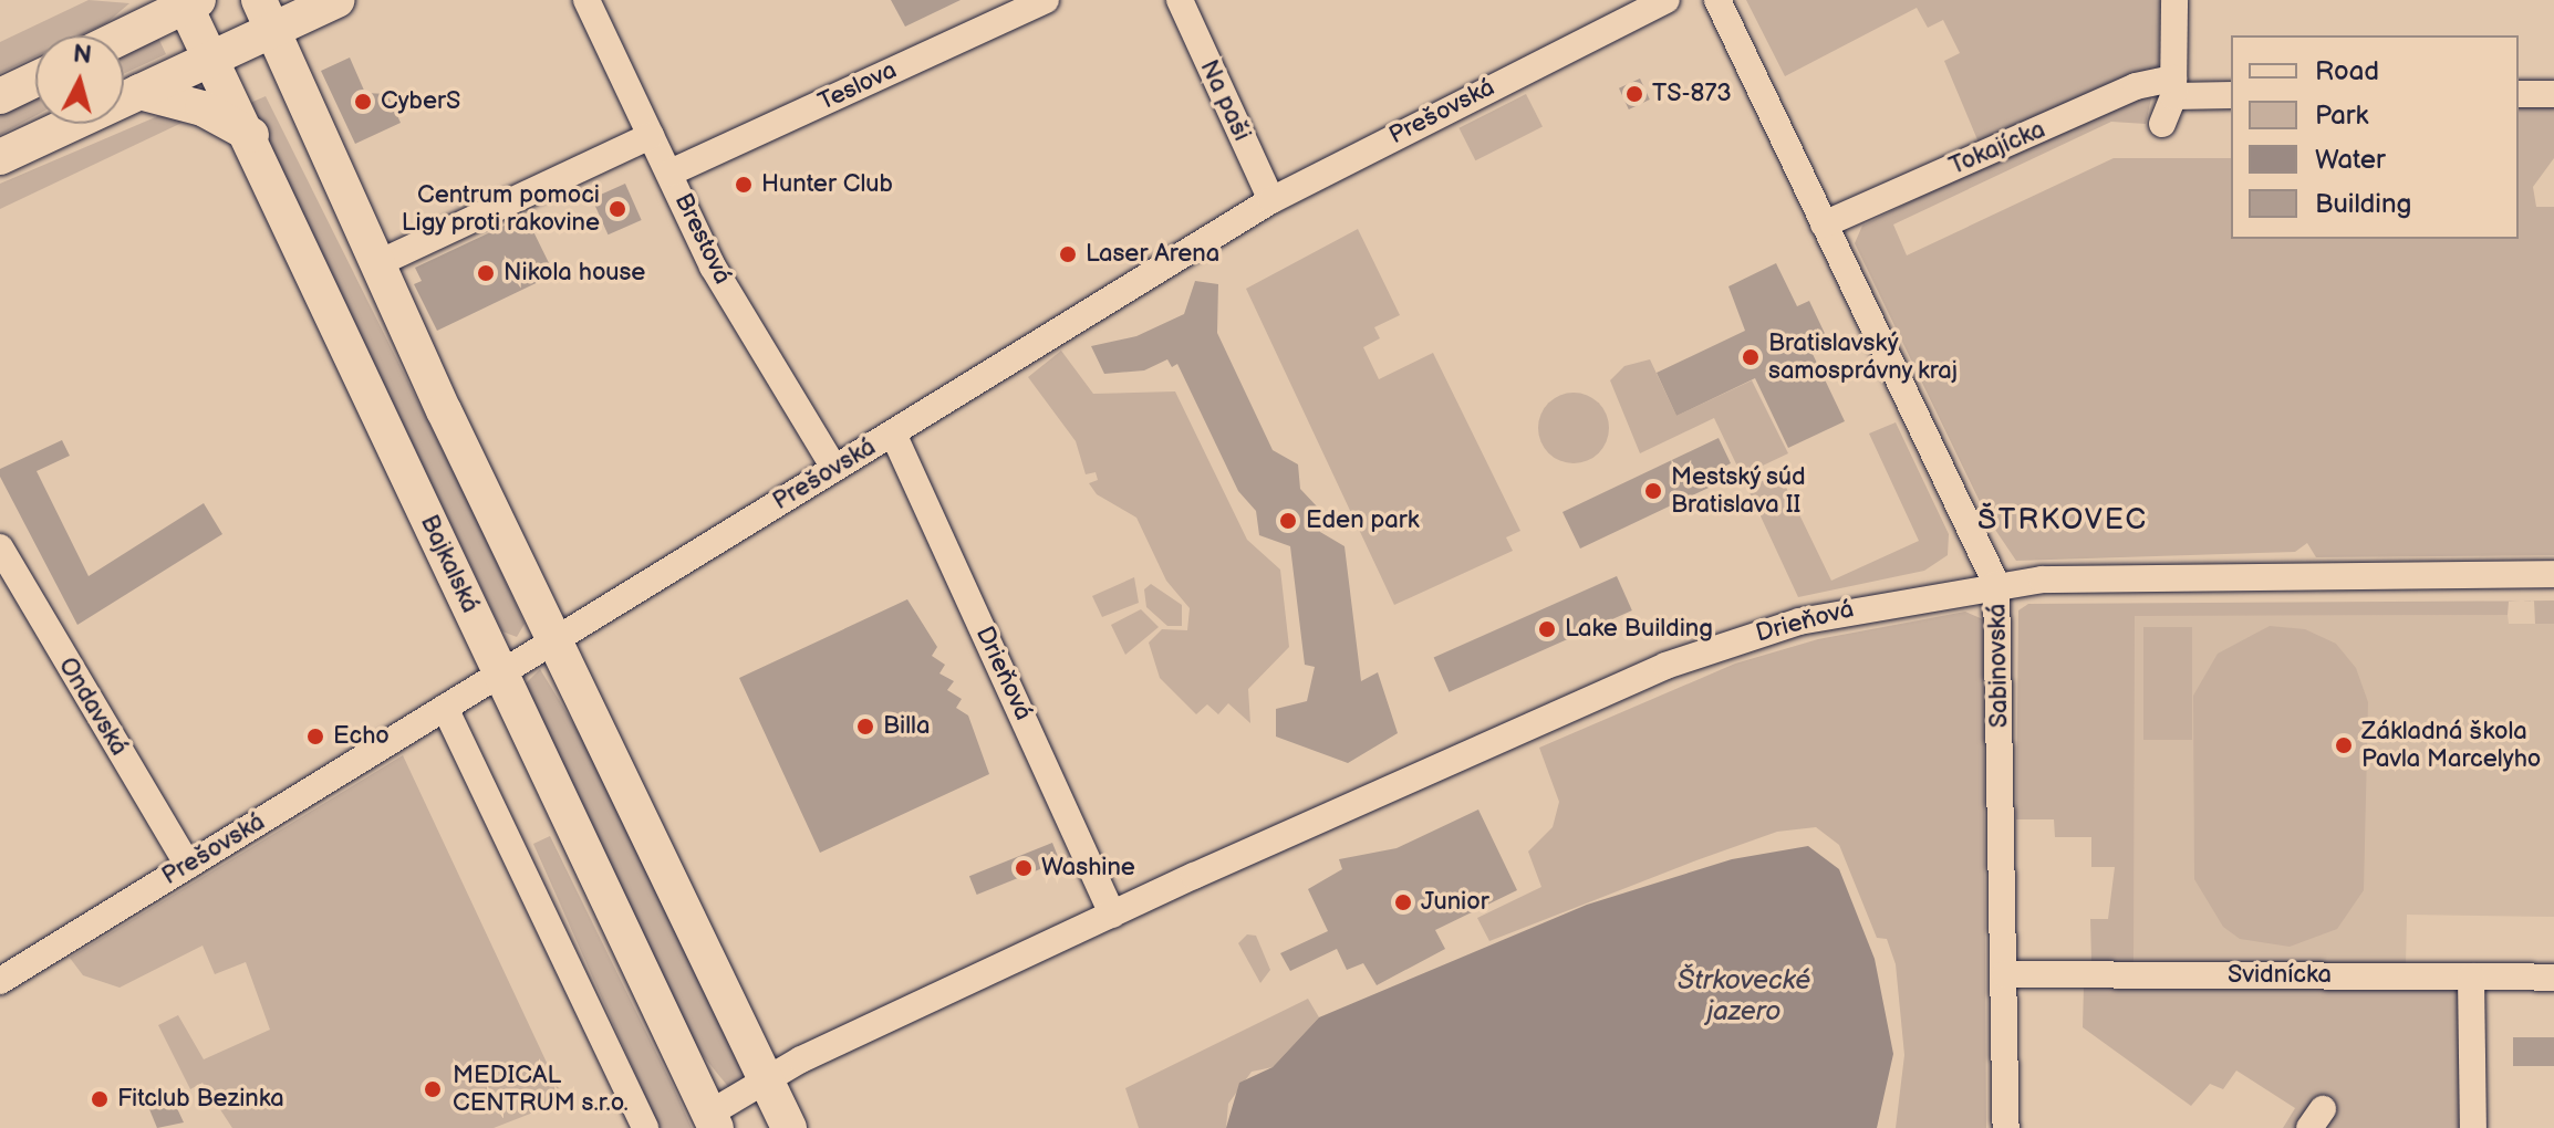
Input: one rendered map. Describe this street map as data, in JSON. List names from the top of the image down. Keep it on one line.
{"streets":{"main road":["Bajkalská"],"street":["Teslova","Na paši","Prešovská","Tokajícka","Brestová","Drieňová","Sabinovská","Ondavská","Svidnícka"]},"crossings":[["Teslova","Brestová"],["Na paši","Prešovská"],["Prešovská","Brestová"],["Prešovská","Bajkalská"],["Prešovská","Drieňová"],["Prešovská","Ondavská"],["Tokajícka","Sabinovská"],["Bajkalská","Drieňová"],["Drieňová","Sabinovská"],["Sabinovská","Svidnícka"]],"districts":["ŠTRKOVEC"],"water":["Štrkovecké jazero"],"places":["TS-873","CyberS","Hunter Club","Centrum pomoci Ligy proti rakovine","Laser Arena","Nikola house","Bratislavský samosprávny kraj","Mestský súd Bratislava II","Eden park","Lake Building","Billa","Echo","Základná škola Pavla Marcelyho","Washine","Junior","MEDICAL CENTRUM s.r.o.","Fitclub Bezinka"],"legend":["Road","Park","Water","Building"],"north":"top"}
